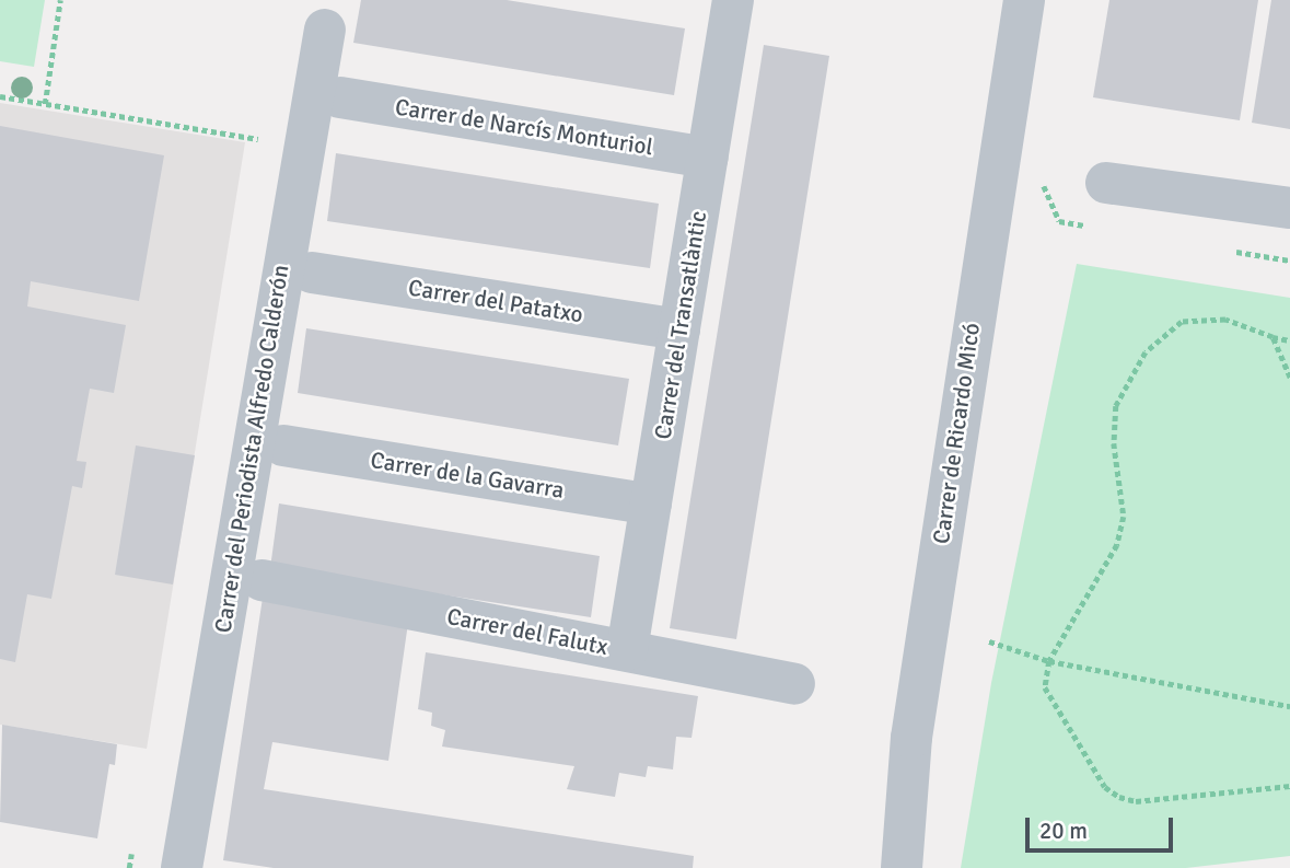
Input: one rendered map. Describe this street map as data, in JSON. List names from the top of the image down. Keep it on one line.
{"streets":{"street":["Carrer de Narcís Monturiol","Carrer del Patatxo","Carrer del Transatlàntic","Carrer de Ricardo Micó","Carrer del Periodista Alfredo Calderón","Carrer de la Gavarra","Carrer del Falutx"]},"crossings":[["Carrer de Narcís Monturiol","Carrer del Transatlàntic"],["Carrer del Patatxo","Carrer del Transatlàntic"],["Carrer del Transatlàntic","Carrer de la Gavarra"],["Carrer del Transatlàntic","Carrer del Falutx"]],"scale_bar":"20 m"}
